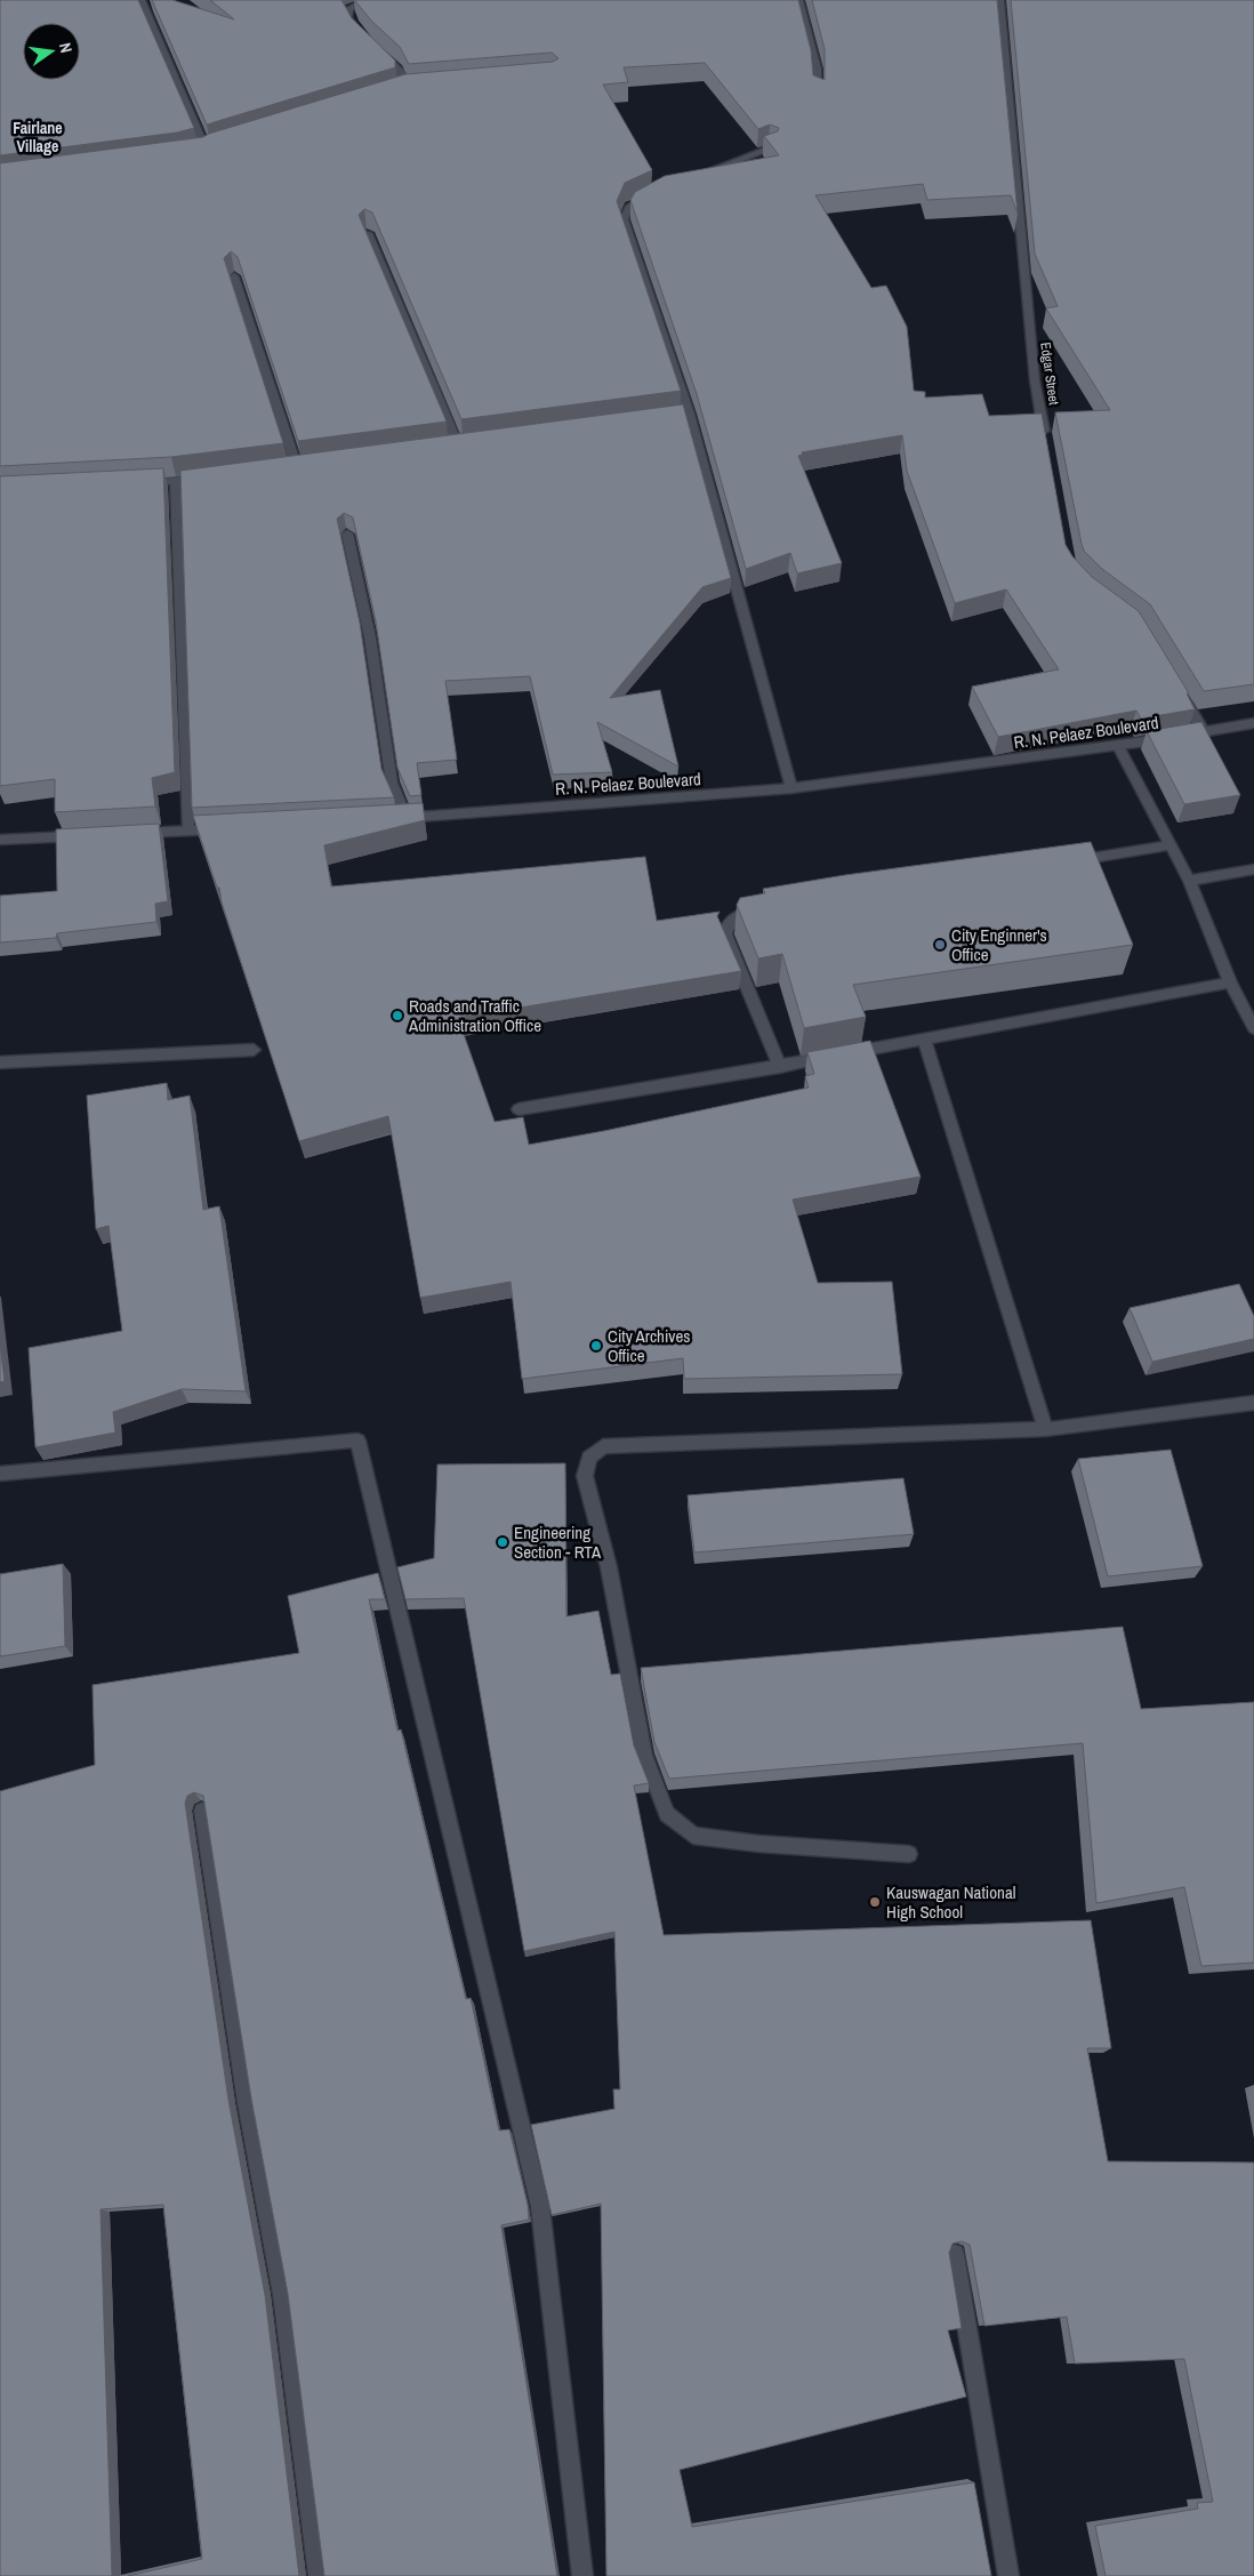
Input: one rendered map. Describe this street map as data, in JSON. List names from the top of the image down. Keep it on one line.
{"streets":{"street":["Edgar Street","R. N. Pelaez Boulevard"]},"districts":["Fairlane Village"],"places":["City Enginner's Office","Roads and Traffic Administration Office","City Archives Office","Engineering Section - RTA","Kauswagan National High School"],"north":"right"}
